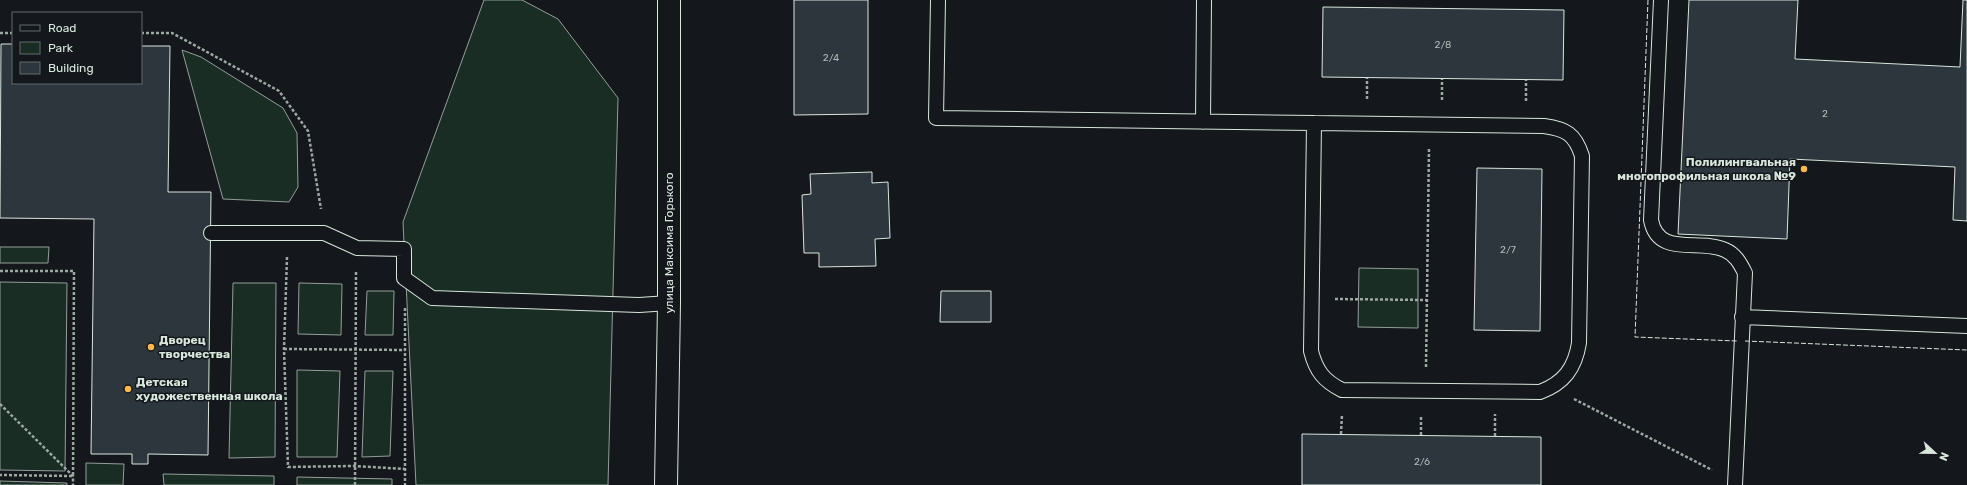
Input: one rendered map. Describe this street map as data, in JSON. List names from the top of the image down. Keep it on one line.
{"streets":{"main road":["улица Максима Горького"]},"places":["Полилингвальная многопрофильная школа №9","Дворец творчества","Детская художественная школа"],"house_numbers":["2/8","2/4","2","2/7","2/6"],"legend":["Road","Park","Building"],"north":"right"}
